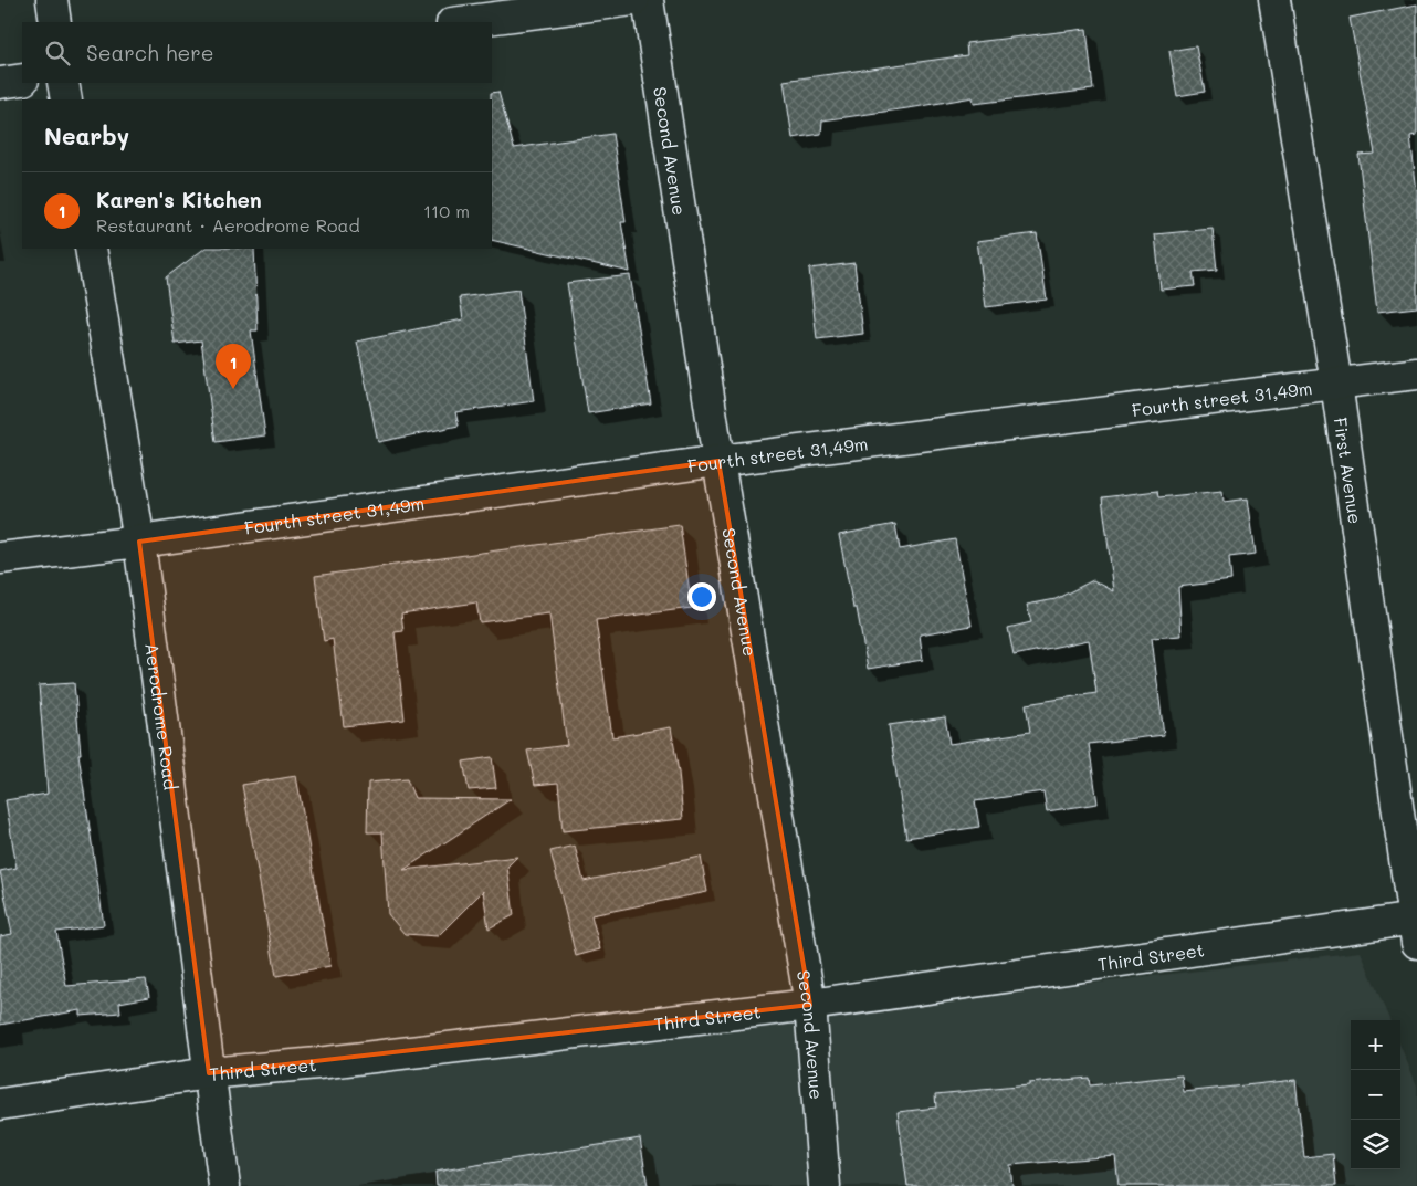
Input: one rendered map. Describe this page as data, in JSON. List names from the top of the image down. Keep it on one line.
{"streets":{"street":["Second Avenue","Fourth street 31,49m","First Avenue","Aerodrome Road","Third Street"]},"crossings":[["Second Avenue","Fourth street 31,49m"],["Second Avenue","Third Street"],["Fourth street 31,49m","First Avenue"],["Fourth street 31,49m","Aerodrome Road"],["First Avenue","Third Street"],["Aerodrome Road","Third Street"]],"page":{"search":"Search here","heading":"Nearby","list":[{"mark":"1","name":"Karen's Kitchen","note":"Restaurant · Aerodrome Road","value":"110 m"}],"pins":"1","map_buttons":["+","−"]}}
